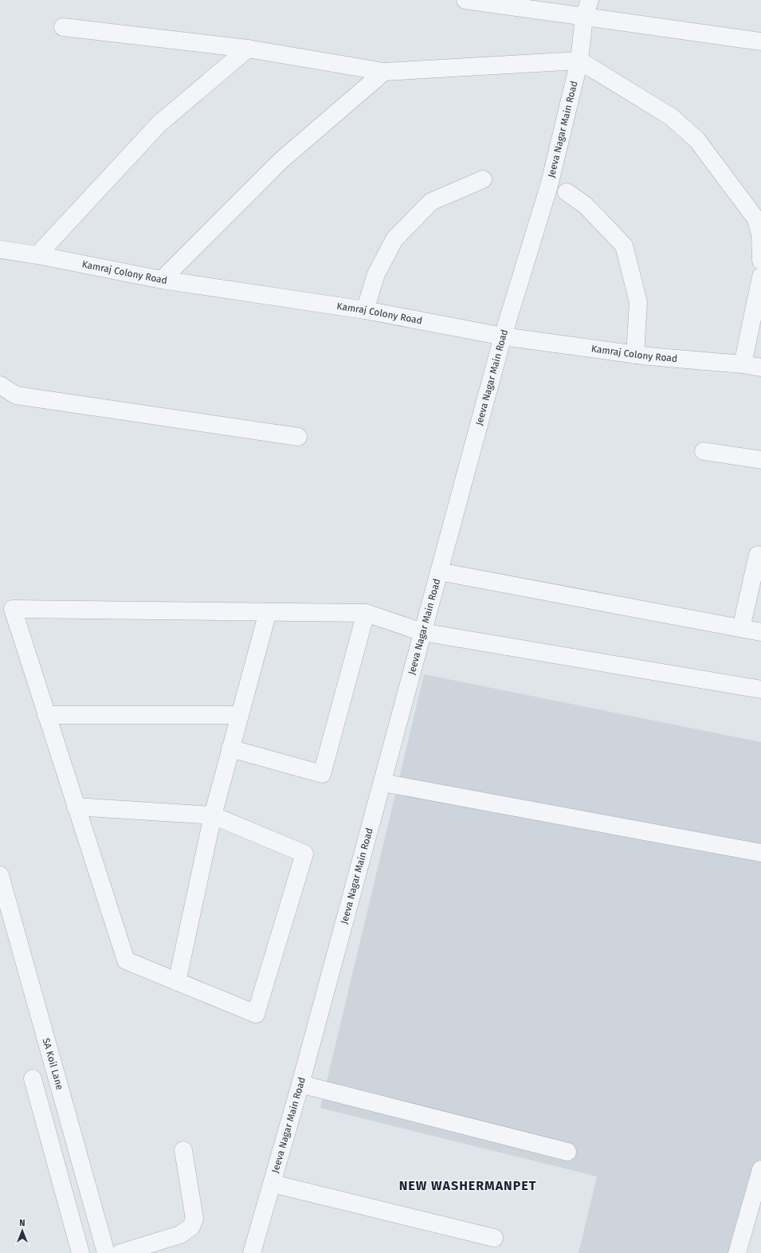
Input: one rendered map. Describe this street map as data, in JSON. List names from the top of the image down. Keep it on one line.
{"streets":{"street":["Jeeva Nagar Main Road","Kamraj Colony Road","SA Koil Lane"]},"crossings":[["Jeeva Nagar Main Road","Kamraj Colony Road"]],"districts":["NEW WASHERMANPET"],"north":"top"}
